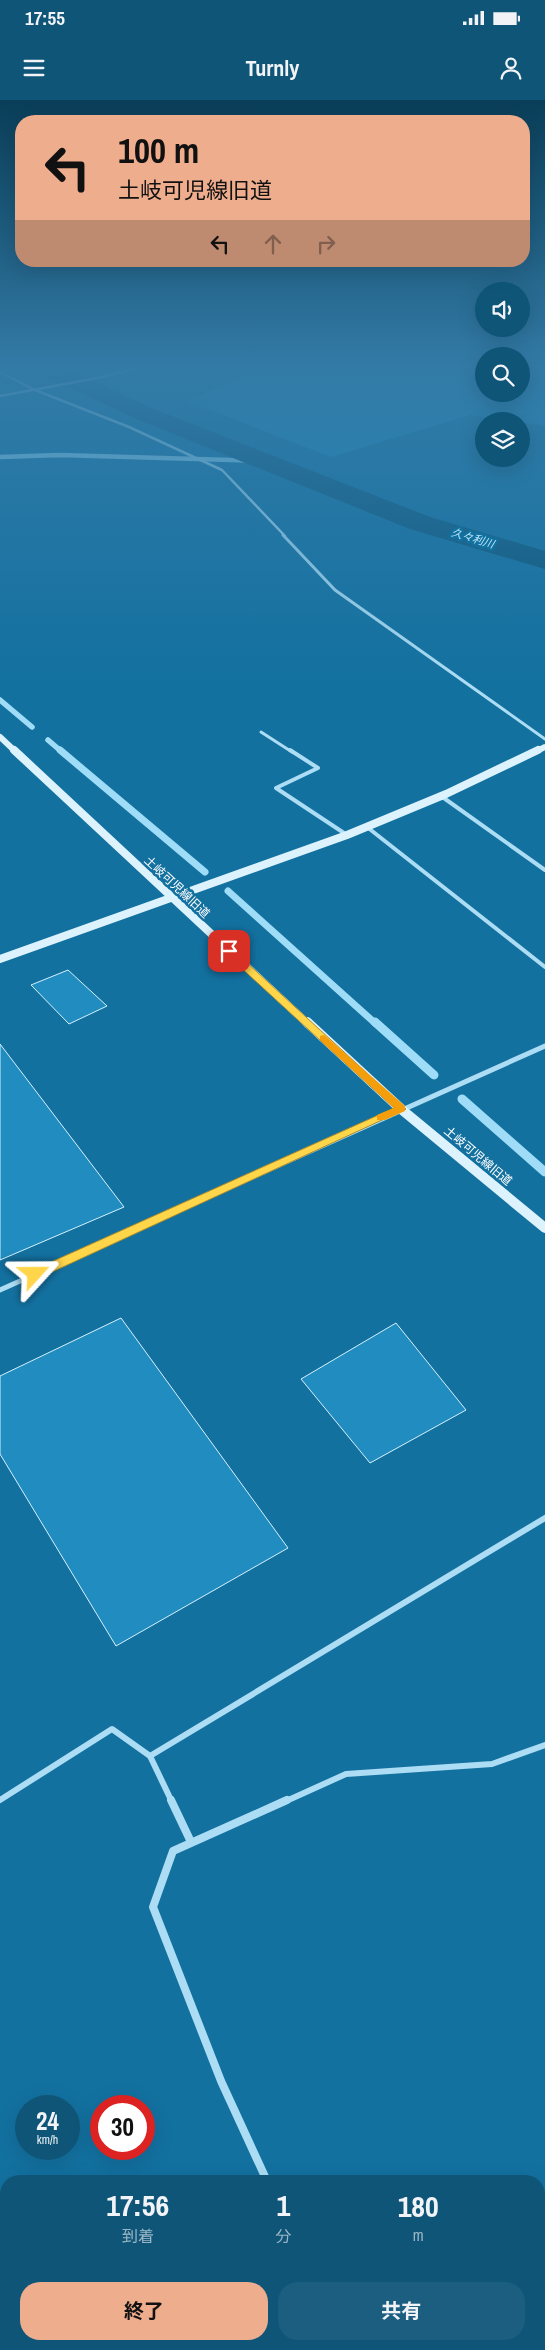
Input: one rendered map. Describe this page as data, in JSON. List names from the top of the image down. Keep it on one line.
{"streets":{"street":["土岐可児線旧道"]},"water":["久々利川"],"page":{"status":"17:55","header":"Turnly","turn":["100 m","土岐可児線旧道"],"speed":"24 km/h","limit":"30","eta":["17:56","到着","1","分","180","m"],"buttons":["終了","共有"]}}
